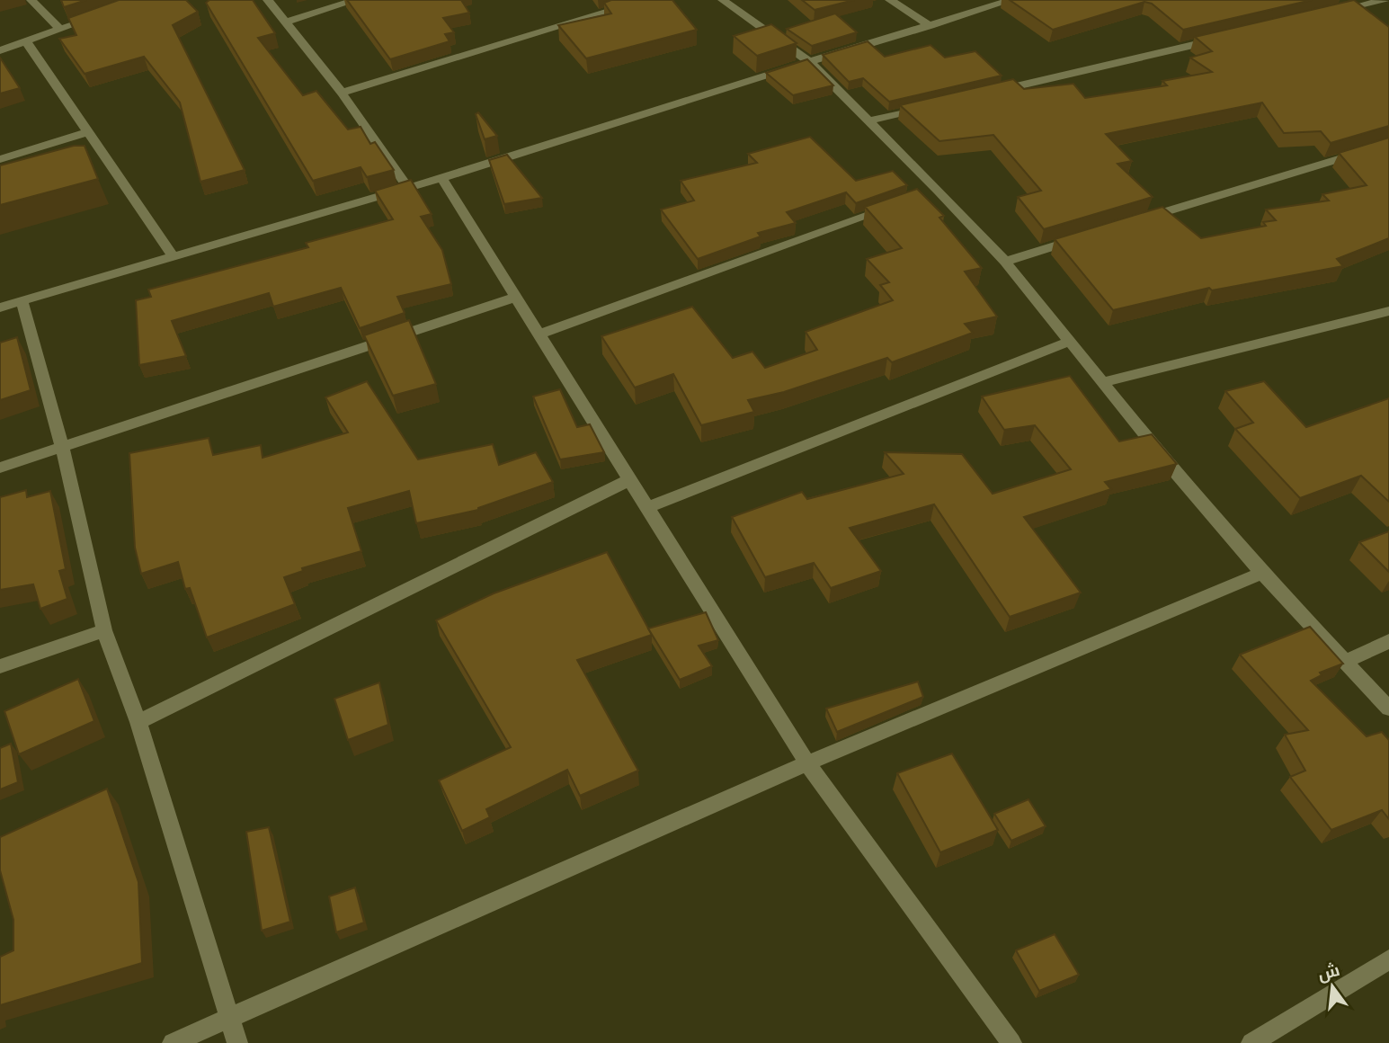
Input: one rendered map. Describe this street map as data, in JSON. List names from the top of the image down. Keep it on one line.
{"north":"top"}
